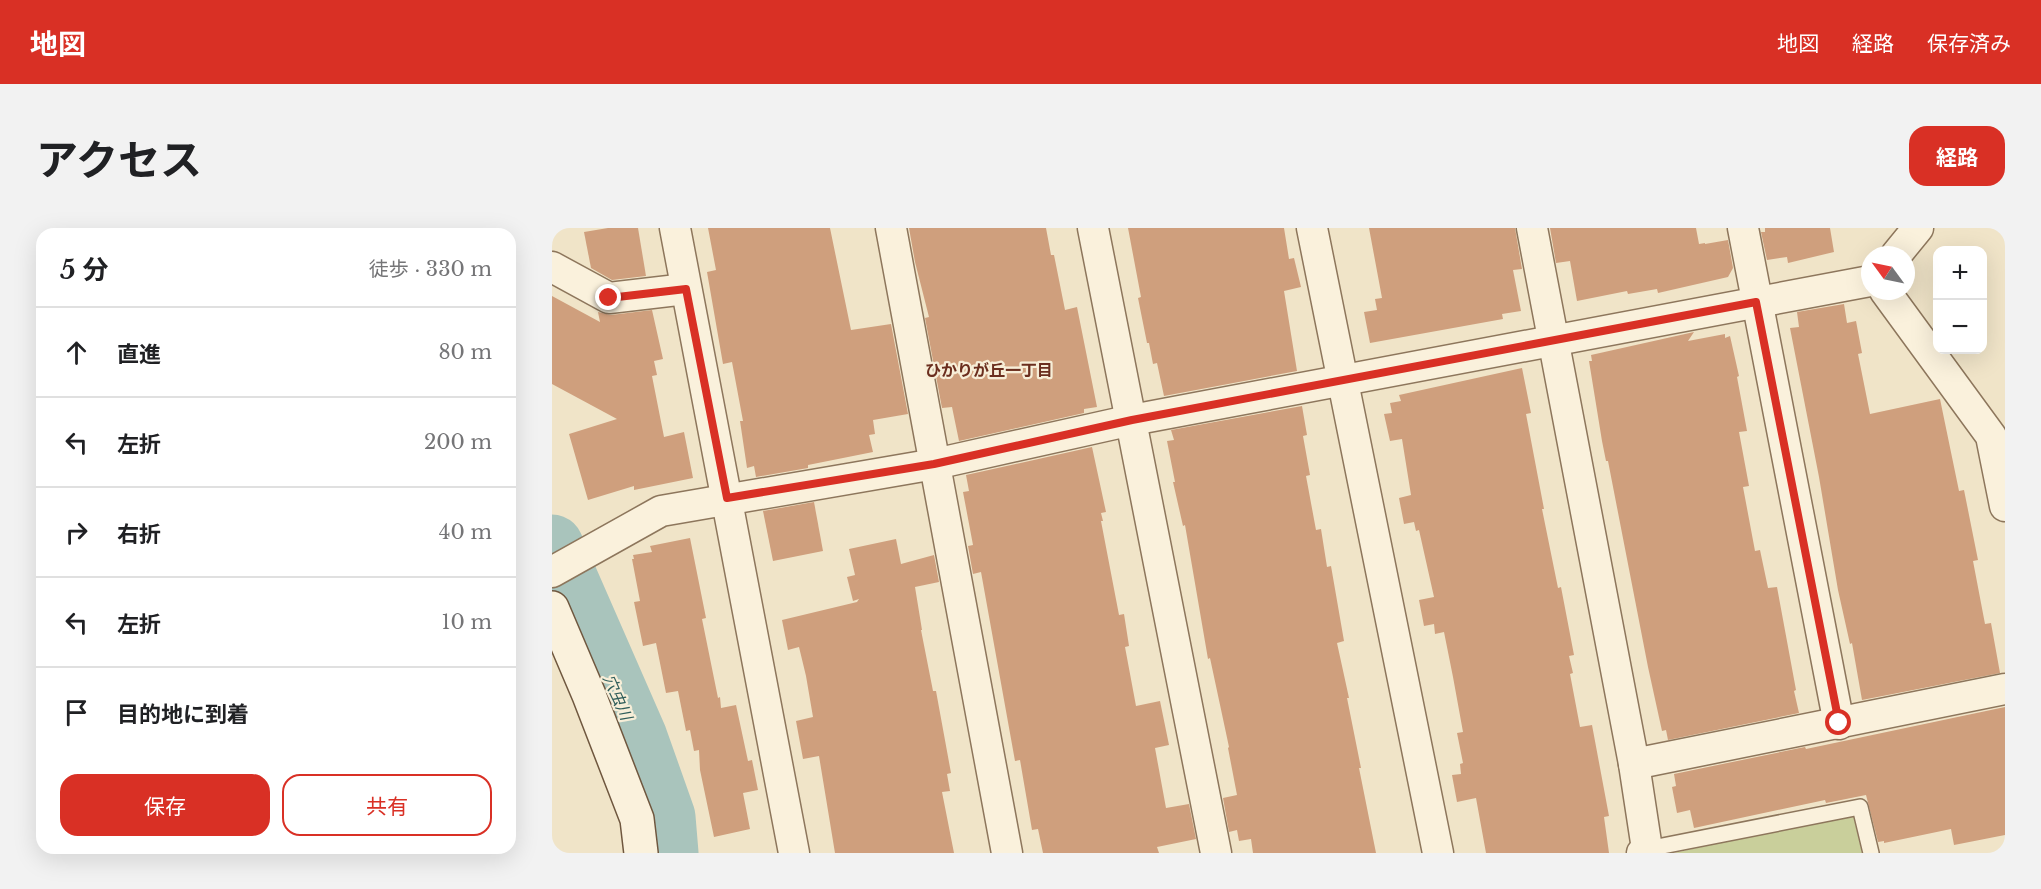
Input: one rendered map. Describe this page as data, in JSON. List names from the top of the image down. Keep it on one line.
{"districts":["ひかりが丘一丁目"],"water":["穴虫川"],"north":"top left","page":{"header":"地図","nav":["地図","経路","保存済み"],"title":"アクセス","buttons":["経路",["保存","共有"]],"heading":["5 分","徒歩 · 330 m"],"map_buttons":["+","−"],"list":[["直進","80 m"],["左折","200 m"],["右折","40 m"],["左折","10 m"],"目的地に到着"]}}
